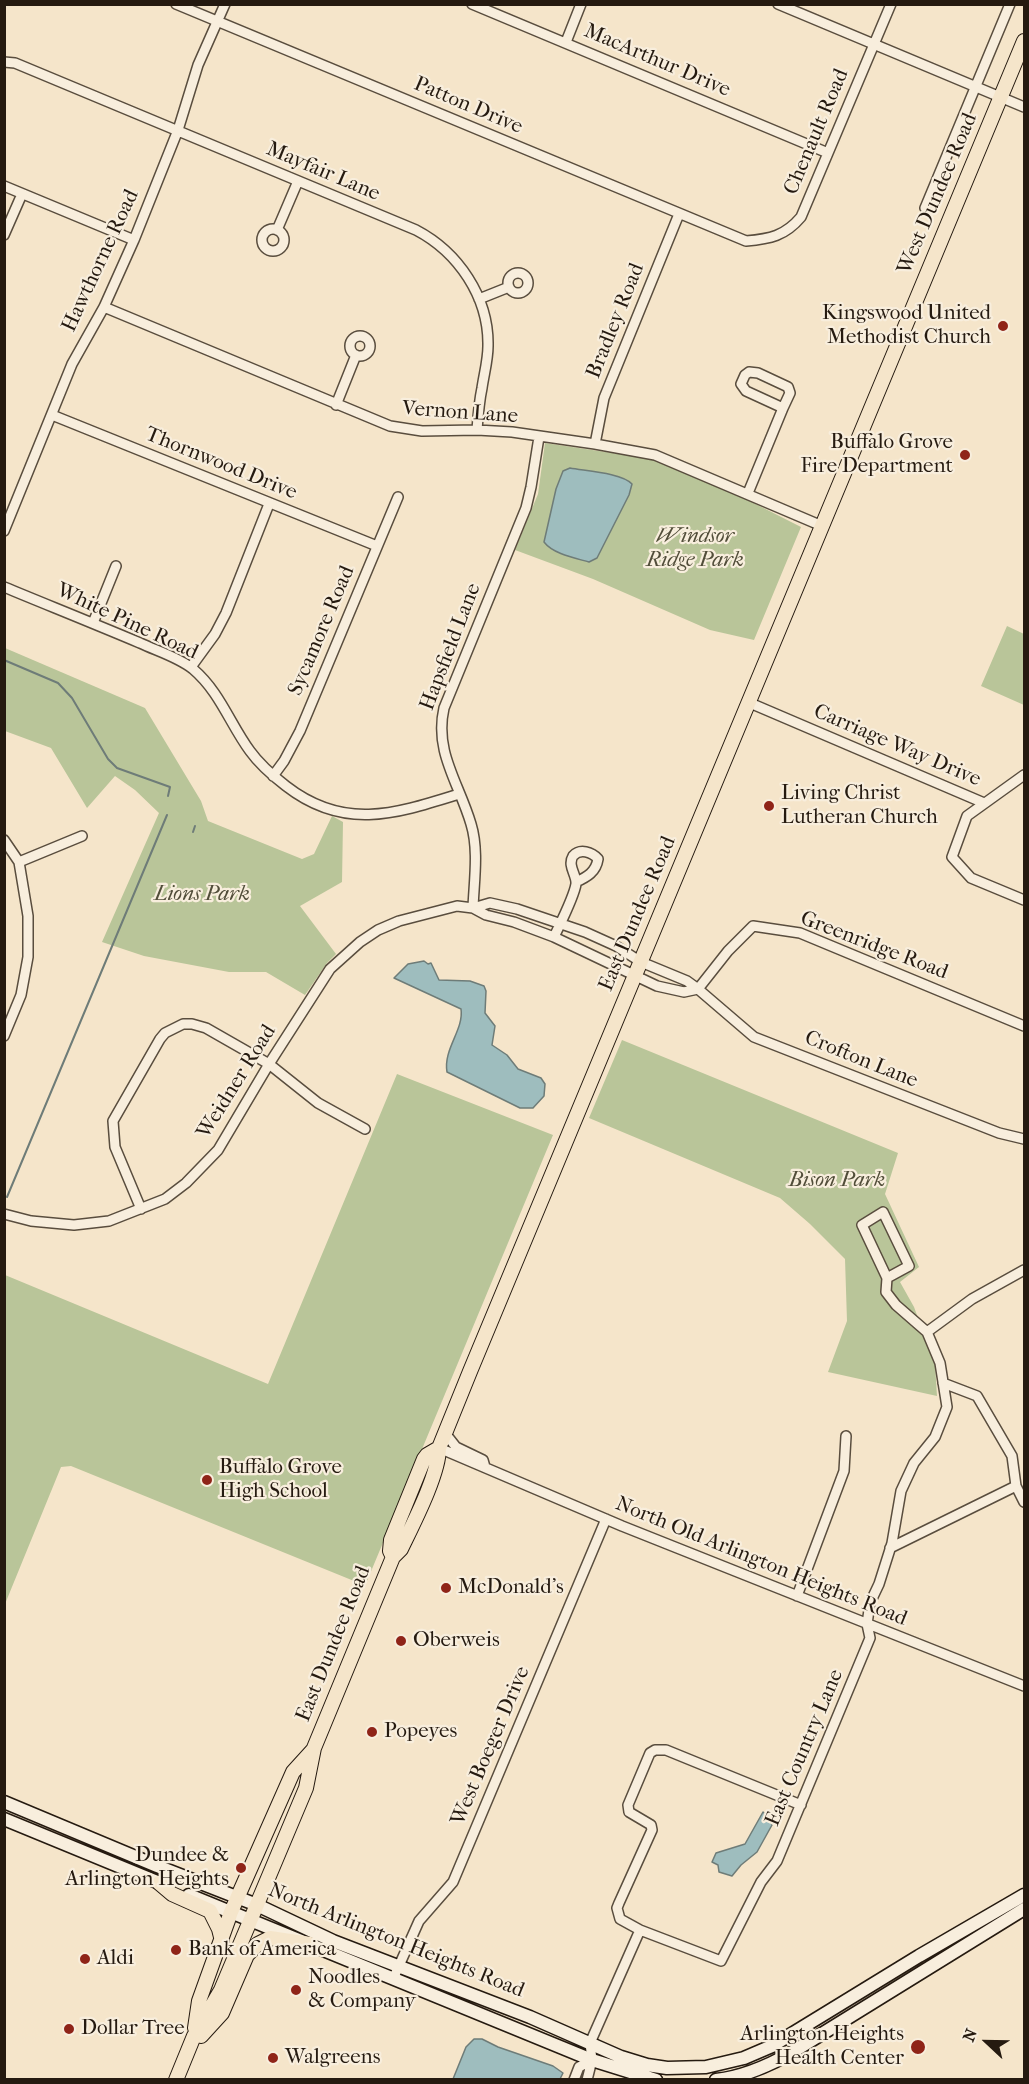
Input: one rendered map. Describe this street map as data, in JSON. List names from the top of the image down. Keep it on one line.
{"streets":{"main road":["West Dundee Road","East Dundee Road","North Arlington Heights Road"],"street":["MacArthur Drive","Patton Drive","Chenault Road","Mayfair Lane","Hawthorne Road","Bradley Road","Vernon Lane","Thornwood Drive","White Pine Road","Sycamore Road","Hapsfield Lane","Carriage Way Drive","Greenridge Road","Crofton Lane","Weidner Road","North Old Arlington Heights Road","West Boeger Drive","East Country Lane"]},"crossings":[["MacArthur Drive","Chenault Road"],["Patton Drive","Chenault Road"],["Patton Drive","Hawthorne Road"],["Patton Drive","Bradley Road"],["Mayfair Lane","Hawthorne Road"],["Mayfair Lane","Vernon Lane"],["West Dundee Road","East Dundee Road"],["Hawthorne Road","Vernon Lane"],["Hawthorne Road","Thornwood Drive"],["Bradley Road","Vernon Lane"],["Vernon Lane","Hapsfield Lane"],["Vernon Lane","East Dundee Road"],["Thornwood Drive","Sycamore Road"],["White Pine Road","Sycamore Road"],["White Pine Road","Hapsfield Lane"],["Hapsfield Lane","Weidner Road"],["Carriage Way Drive","East Dundee Road"],["East Dundee Road","Crofton Lane"],["East Dundee Road","Weidner Road"],["East Dundee Road","North Old Arlington Heights Road"],["East Dundee Road","North Arlington Heights Road"],["Greenridge Road","Crofton Lane"],["Crofton Lane","Weidner Road"],["North Old Arlington Heights Road","West Boeger Drive"],["North Old Arlington Heights Road","East Country Lane"],["West Boeger Drive","North Arlington Heights Road"]],"parks":["Windsor Ridge Park","Lions Park","Bison Park"],"places":["Kingswood United Methodist Church","Buffalo Grove Fire Department","Living Christ Lutheran Church","Buffalo Grove High School","McDonald's","Oberweis","Popeyes","Dundee & Arlington Heights","Bank of America","Aldi","Noodles & Company","Dollar Tree","Arlington Heights Health Center","Walgreens"],"north":"left"}
